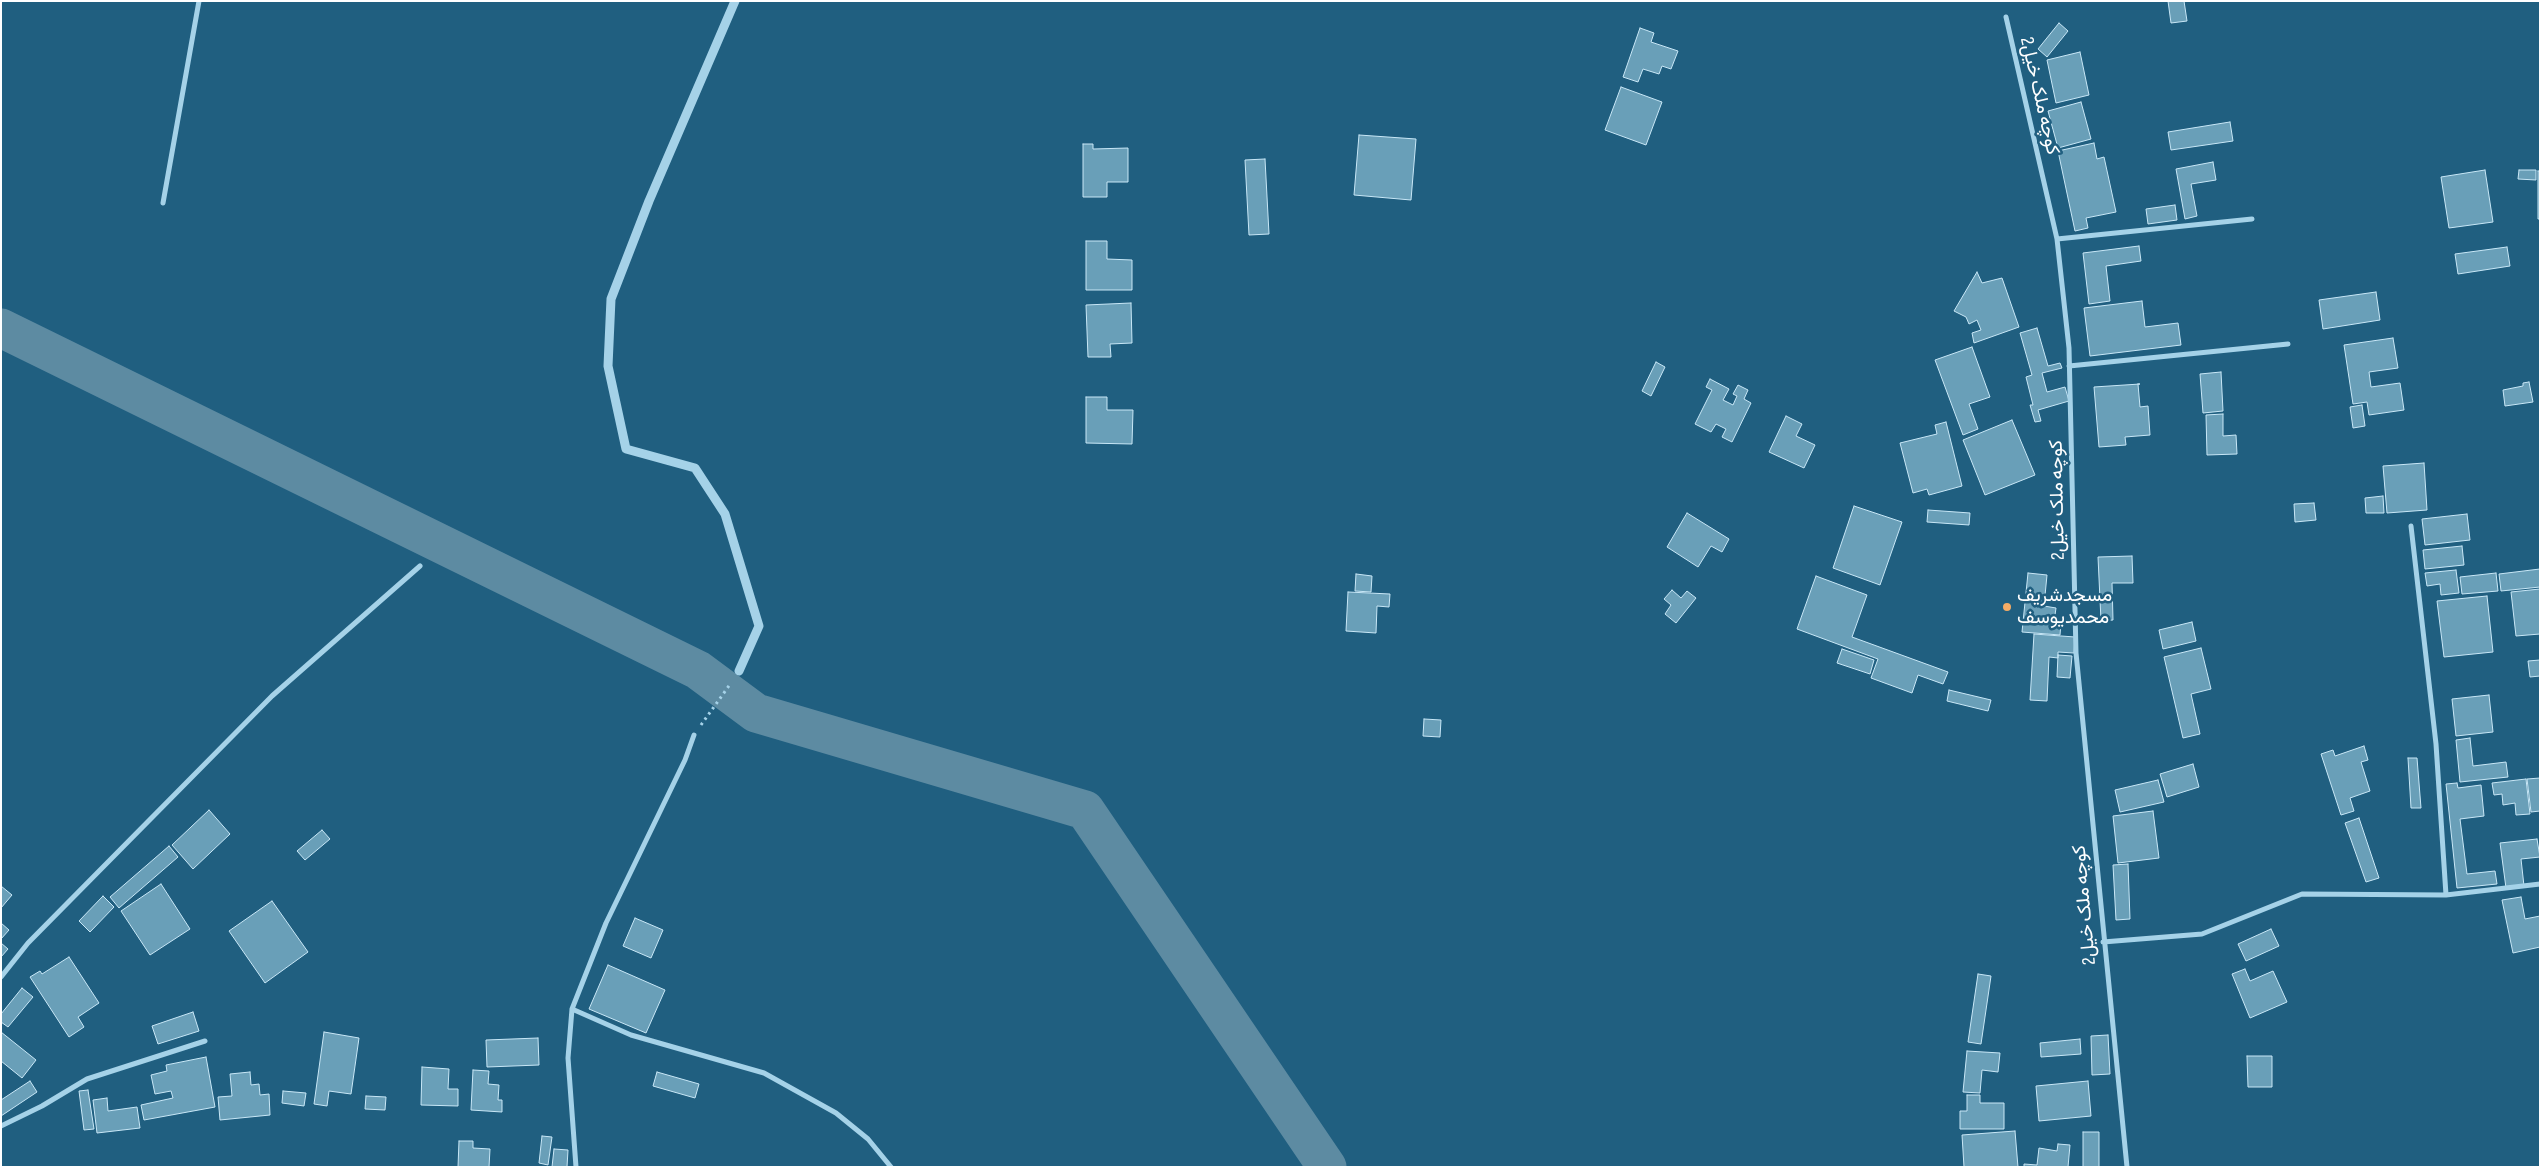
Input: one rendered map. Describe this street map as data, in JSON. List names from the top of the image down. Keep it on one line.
{"streets":{"street":["کوچه ملک خیل2"]},"places":["مسجدشریف محمدیوسف"]}
